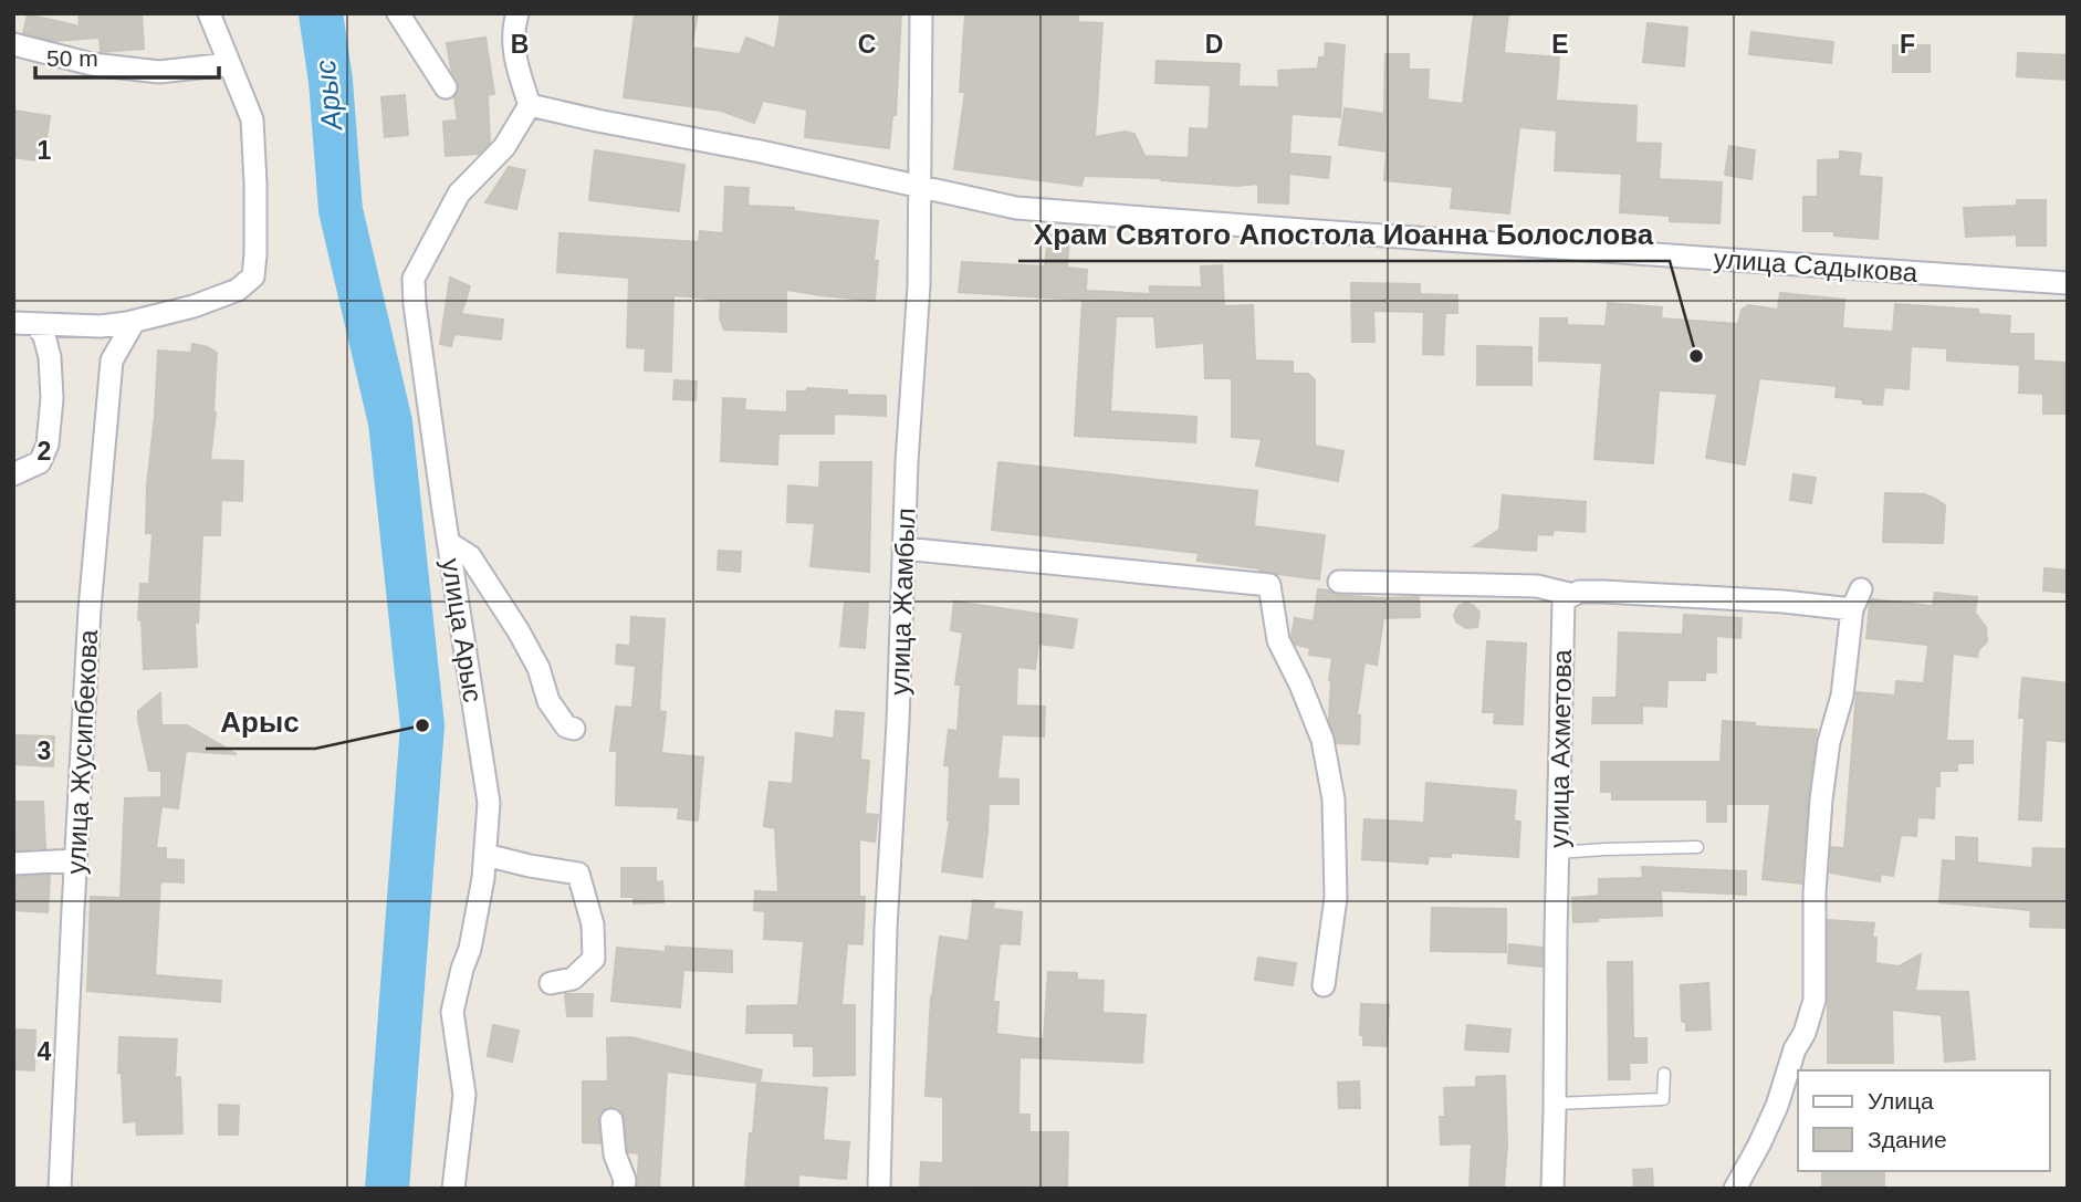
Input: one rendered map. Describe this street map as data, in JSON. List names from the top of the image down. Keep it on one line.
{"streets":{"street":["улица Садыкова","улица Жамбыл","улица Арыс","улица Ахметова","улица Жусипбекова"]},"crossings":[["улица Садыкова","улица Жамбыл"]],"water":["Арыс"],"places":["Храм Святого Апостола Иоанна Болослова","Арыс"],"legend":["Улица","Здание"],"scale_bar":"50 m","grid":{"columns":["B","C","D","E","F"],"rows":["1","2","3","4"]}}
